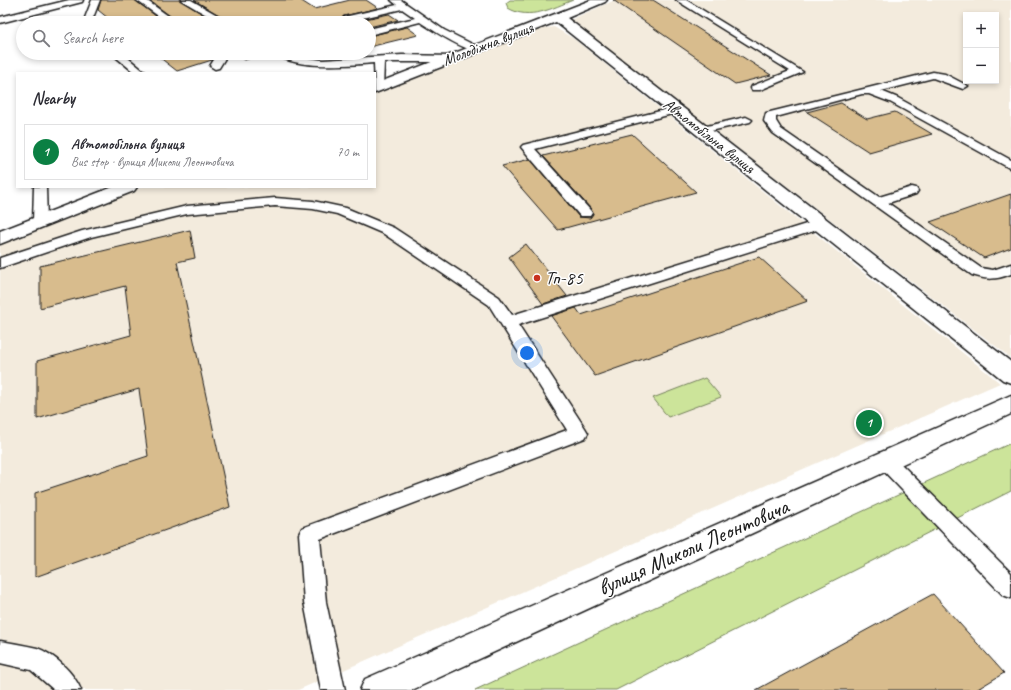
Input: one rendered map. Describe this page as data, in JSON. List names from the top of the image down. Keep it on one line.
{"streets":{"street":["Молодіжна вулиця","Автомобільна вулиця","вулиця Миколи Леонтовича"]},"crossings":[["Молодіжна вулиця","Автомобільна вулиця"]],"places":["Тп-85"],"page":{"map_buttons":["+","−"],"search":"Search here","heading":"Nearby","list":[{"mark":"1","name":"Автомобільна вулиця","note":"Bus stop · вулиця Миколи Леонтовича","value":"70 m"}],"pins":"1"}}
